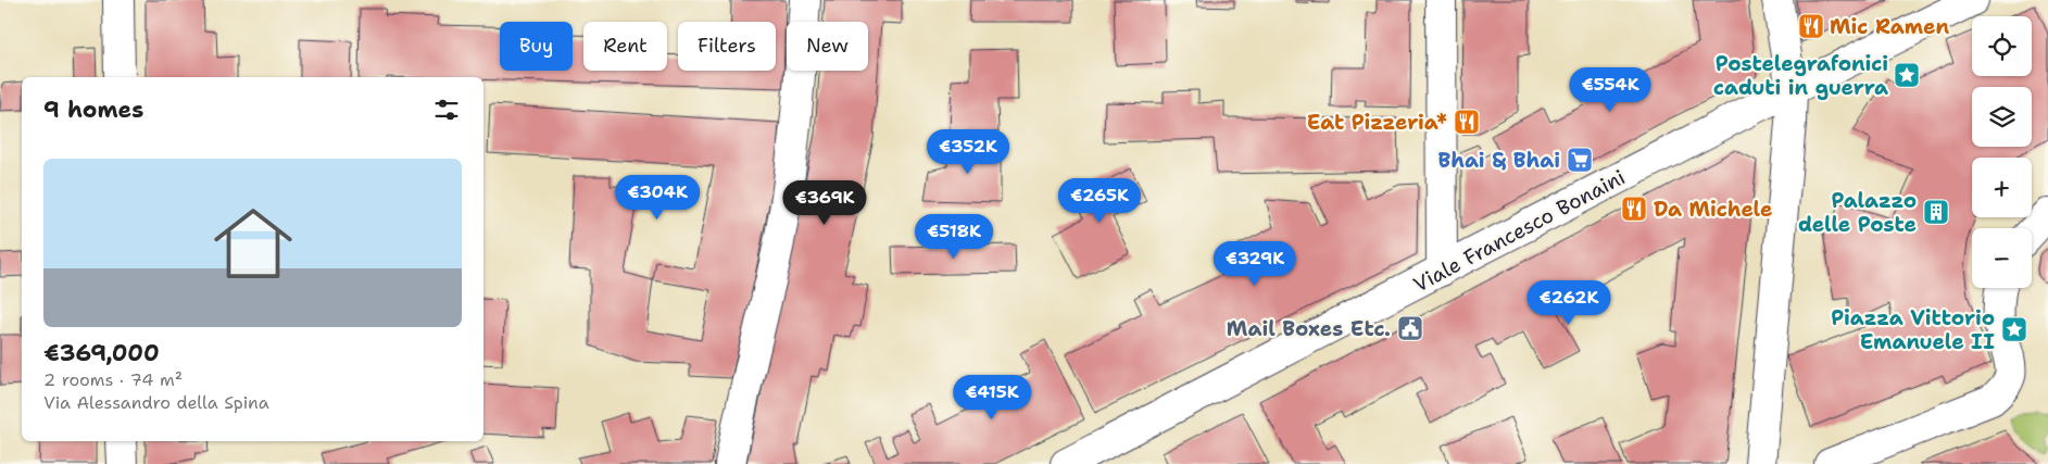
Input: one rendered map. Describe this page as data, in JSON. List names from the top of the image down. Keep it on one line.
{"streets":{"street":["Viale Francesco Bonaini"]},"places":{"restaurant":["Mic Ramen","Eat Pizzeria*","Da Michele"],"place":["Postelegrafonici caduti in guerra","Piazza Vittorio Emanuele II"],"supermarket":["Bhai & Bhai"],"building":["Palazzo delle Poste"],"public building":["Mail Boxes Etc."]},"page":{"map_buttons":["+","−"],"chip":["Buy","Rent","Filters","New"],"price":["€554K","€352K","€304K","€265K","€369K","€518K","€329K","€262K","€415K"],"heading":"9 homes","list":[{"name":"€369,000","note":"2 rooms · 74 m² · Via Alessandro della Spina"}]}}
